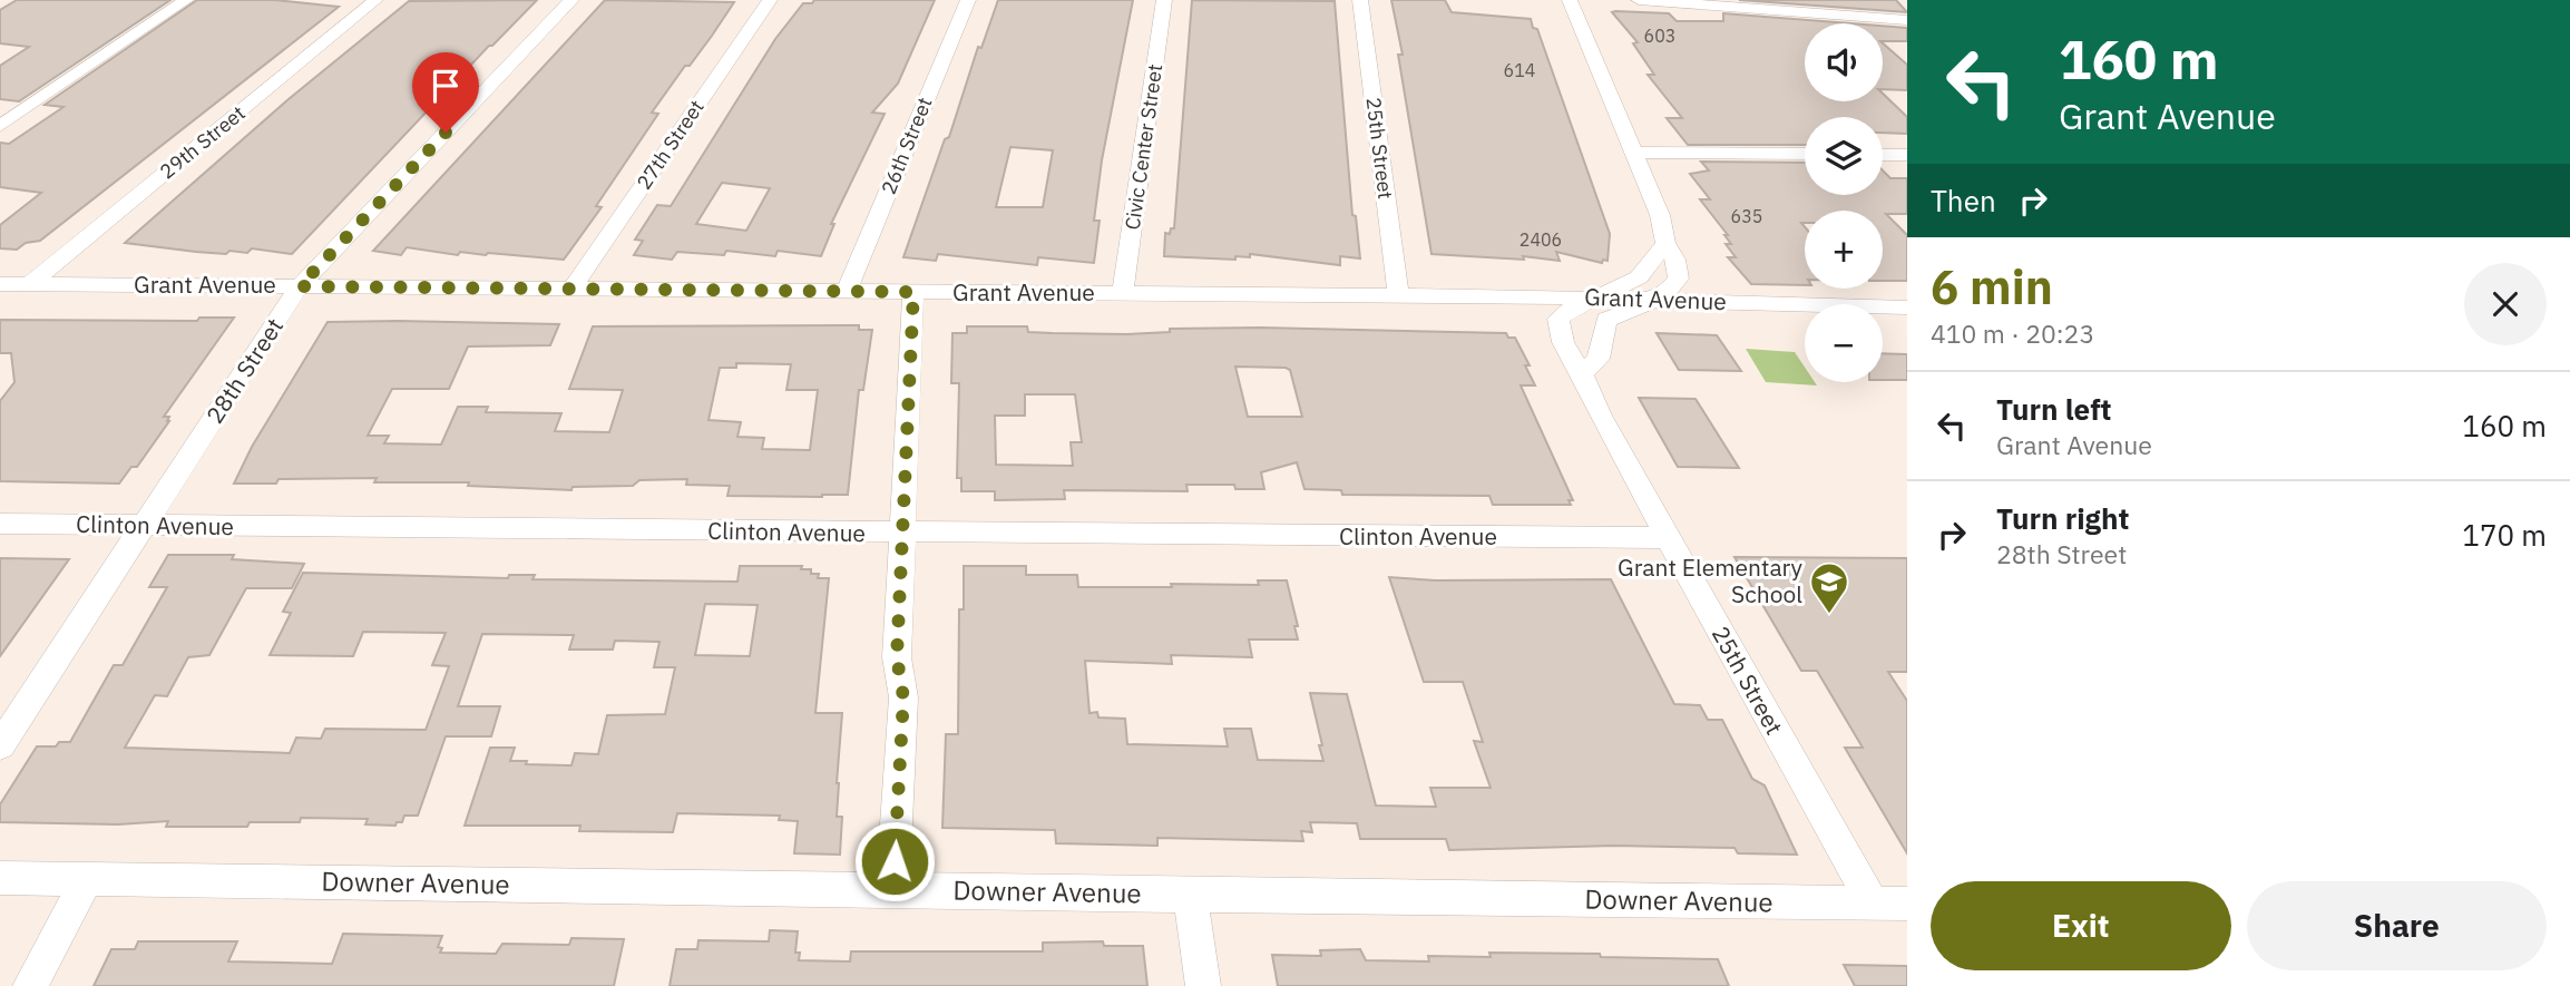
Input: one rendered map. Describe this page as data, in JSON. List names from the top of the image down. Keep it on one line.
{"streets":{"street":["29th Street","27th Street","26th Street","Civic Center Street","25th Street","Grant Avenue","28th Street","Clinton Avenue","Downer Avenue"]},"crossings":[["29th Street","Grant Avenue"],["27th Street","Grant Avenue"],["26th Street","Grant Avenue"],["Civic Center Street","Grant Avenue"],["25th Street","Grant Avenue"],["25th Street","Clinton Avenue"],["25th Street","Downer Avenue"],["Grant Avenue","28th Street"],["28th Street","Clinton Avenue"]],"places":{"school or university":["Grant Elementary School"]},"house_numbers":["603","614","635","2406"],"page":{"turn":["160 m","Grant Avenue"],"map_buttons":["+","−"],"then":"Then","heading":["6 min","410 m · 20:23"],"list":[{"name":"Turn left","note":"Grant Avenue","value":"160 m"},{"name":"Turn right","note":"28th Street","value":"170 m"}],"buttons":["Exit","Share"]}}
